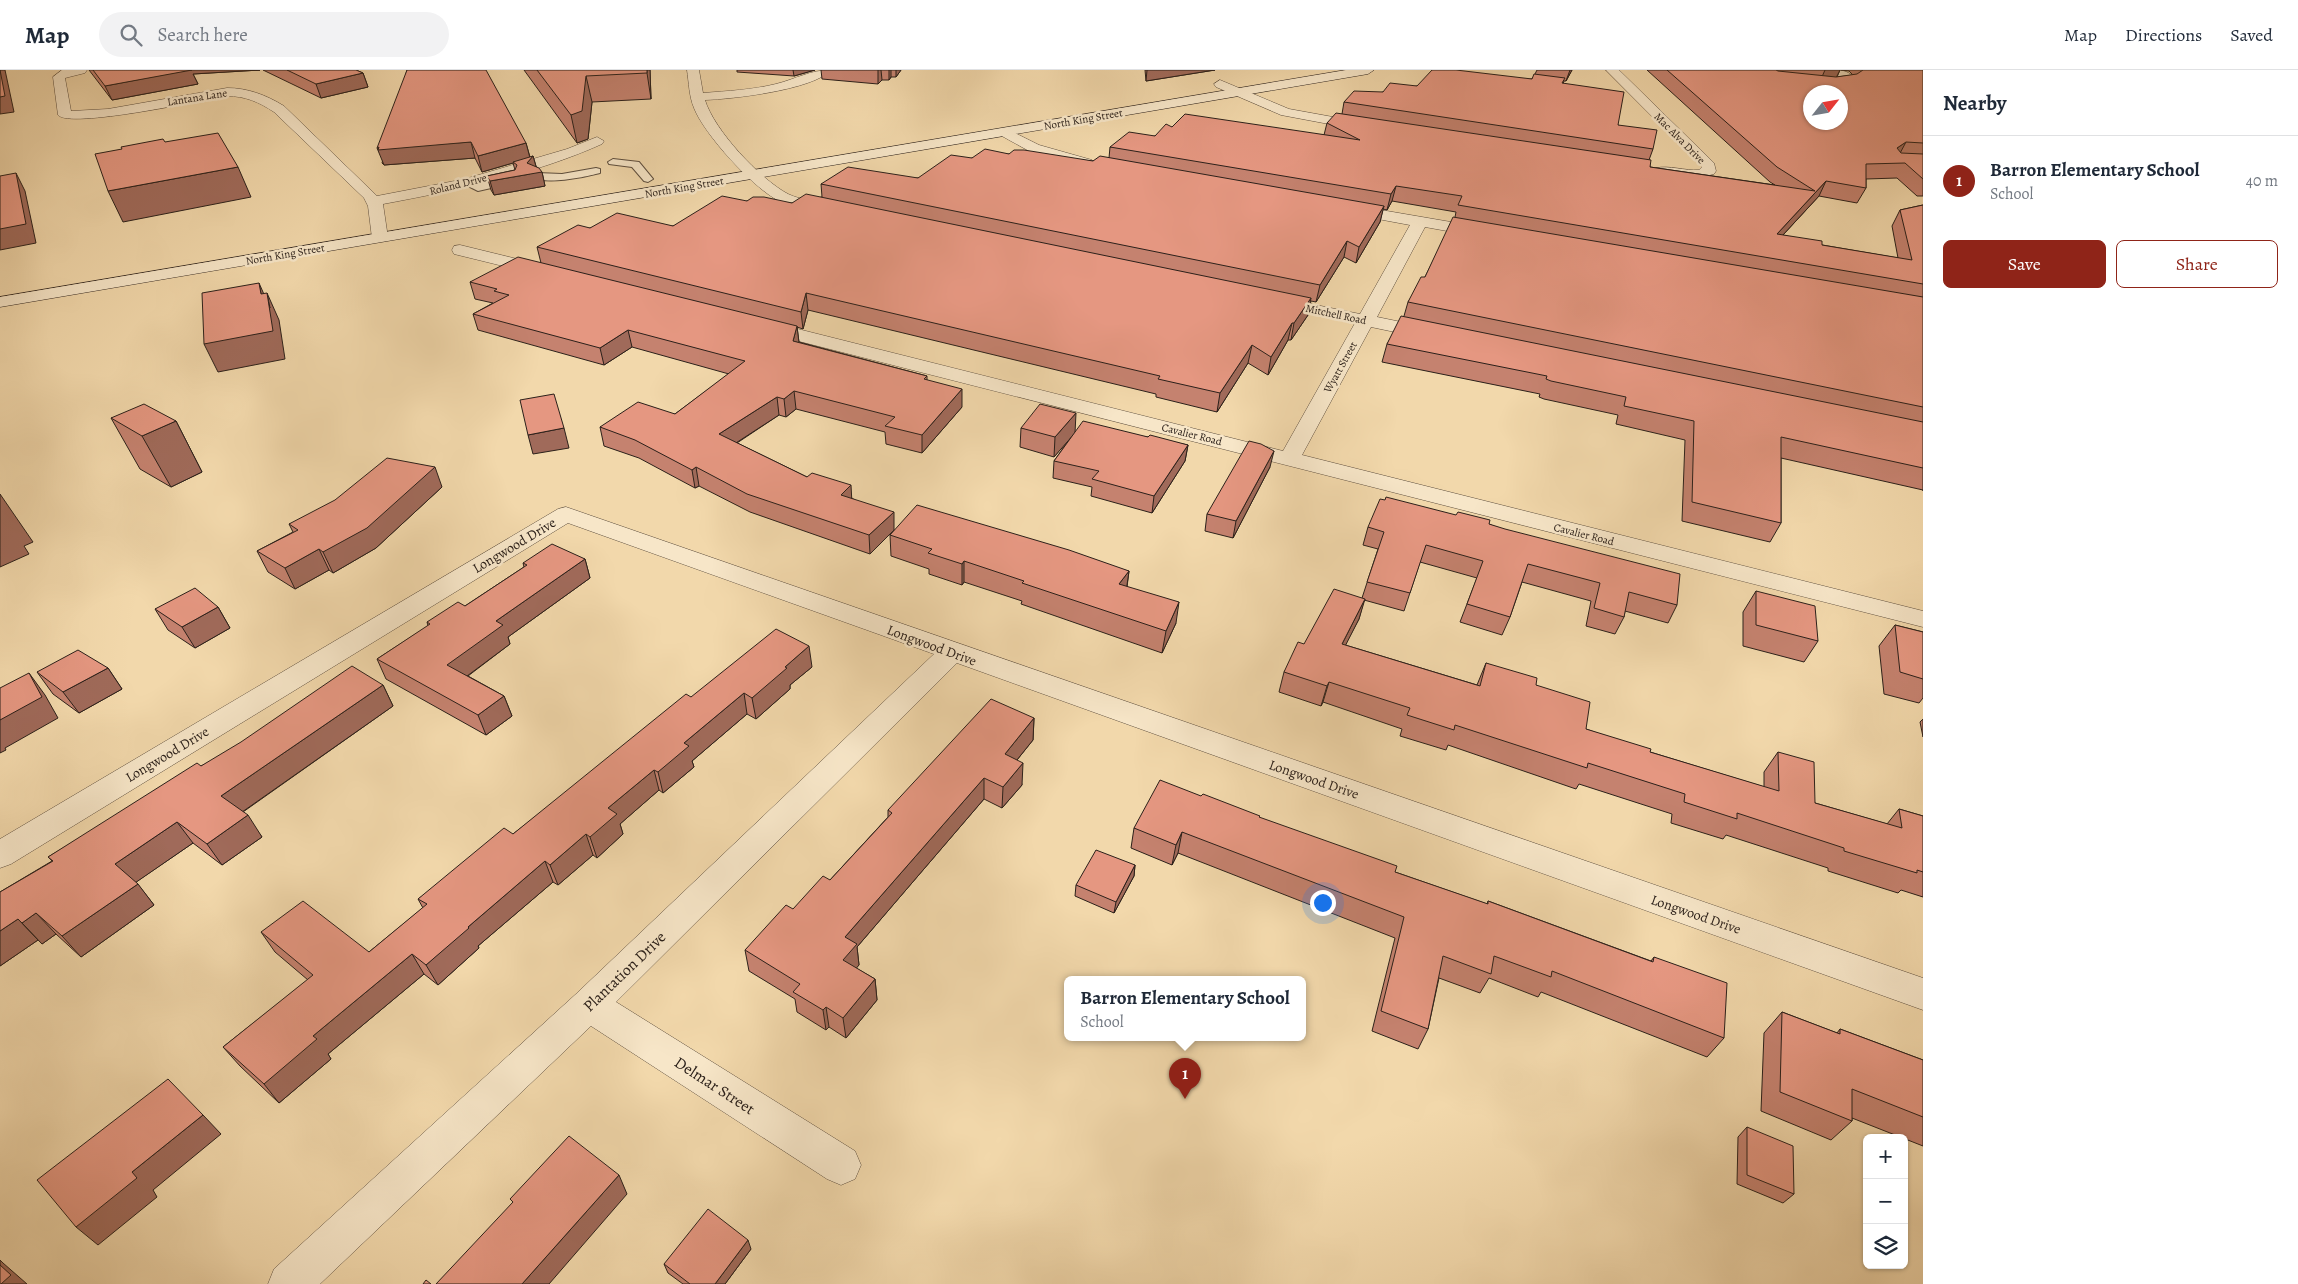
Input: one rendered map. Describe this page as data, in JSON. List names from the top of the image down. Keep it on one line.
{"streets":{"street":["Lantana Lane","North King Street","Mac Alva Drive","Roland Drive","Mitchell Road","Wyatt Street","Cavalier Road","Longwood Drive","Plantation Drive","Delmar Street"]},"crossings":[["Lantana Lane","Roland Drive"],["Mitchell Road","Wyatt Street"],["Wyatt Street","Cavalier Road"],["Longwood Drive","Plantation Drive"],["Plantation Drive","Delmar Street"]],"north":"top right","page":{"header":"Map","search":"Search here","nav":["Map","Directions","Saved"],"heading":"Nearby","list":[{"mark":"1","name":"Barron Elementary School","note":"School","value":"40 m"}],"buttons":["Save","Share"],"popup":["Barron Elementary School","School"],"pins":"1","map_buttons":["+","−"]}}
